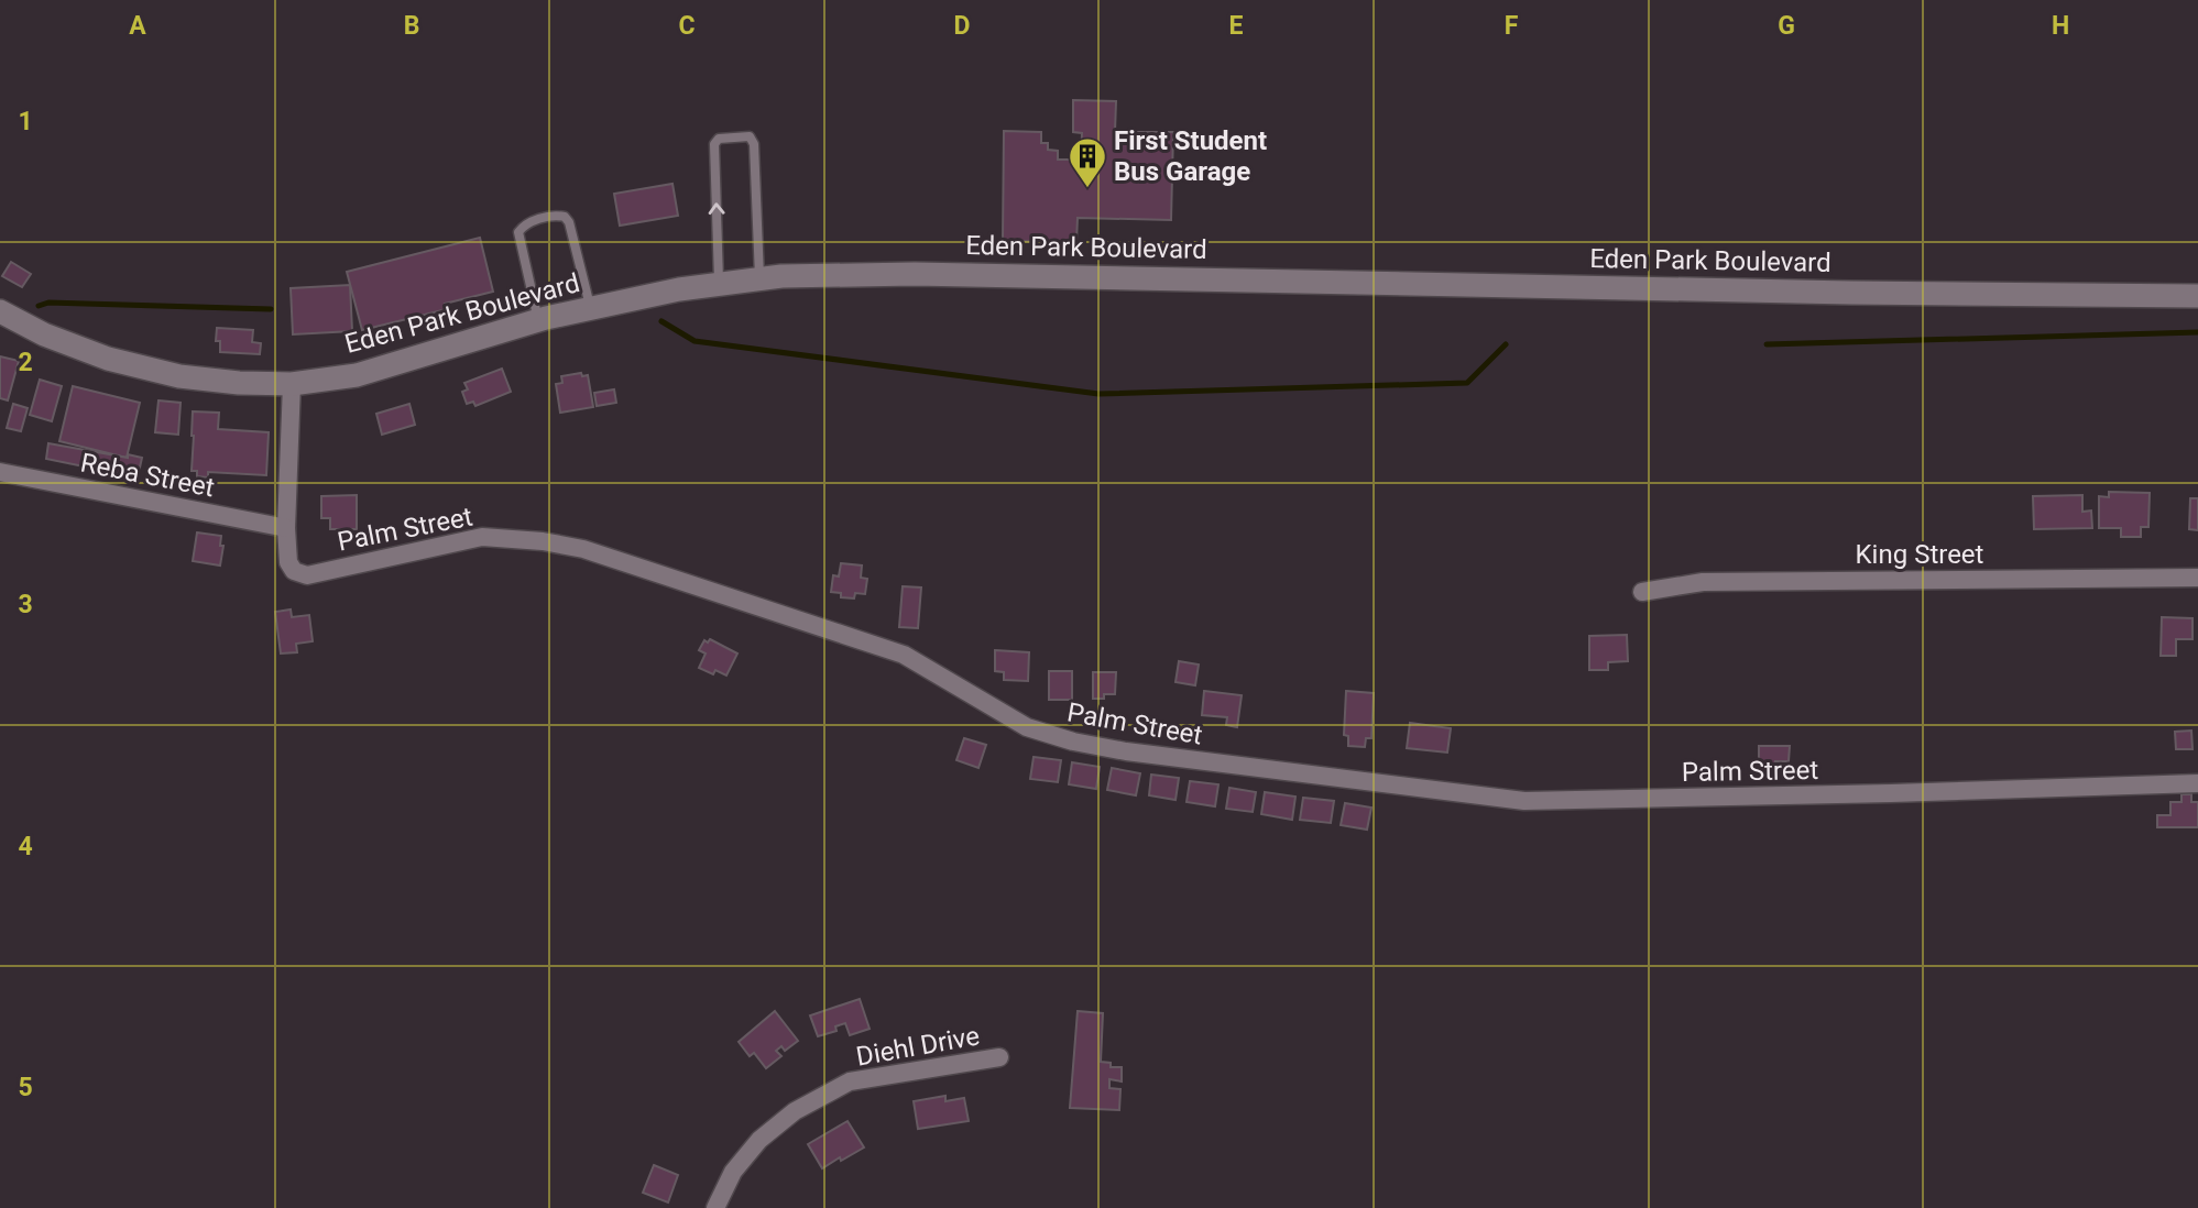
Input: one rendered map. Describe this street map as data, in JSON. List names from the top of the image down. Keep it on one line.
{"streets":{"main road":["Eden Park Boulevard"],"street":["Reba Street","Palm Street","King Street","Diehl Drive"]},"crossings":[["Eden Park Boulevard","Palm Street"],["Reba Street","Palm Street"]],"places":{"building":["First Student Bus Garage"]},"grid":{"columns":["A","B","C","D","E","F","G","H"],"rows":["1","2","3","4","5"]}}
